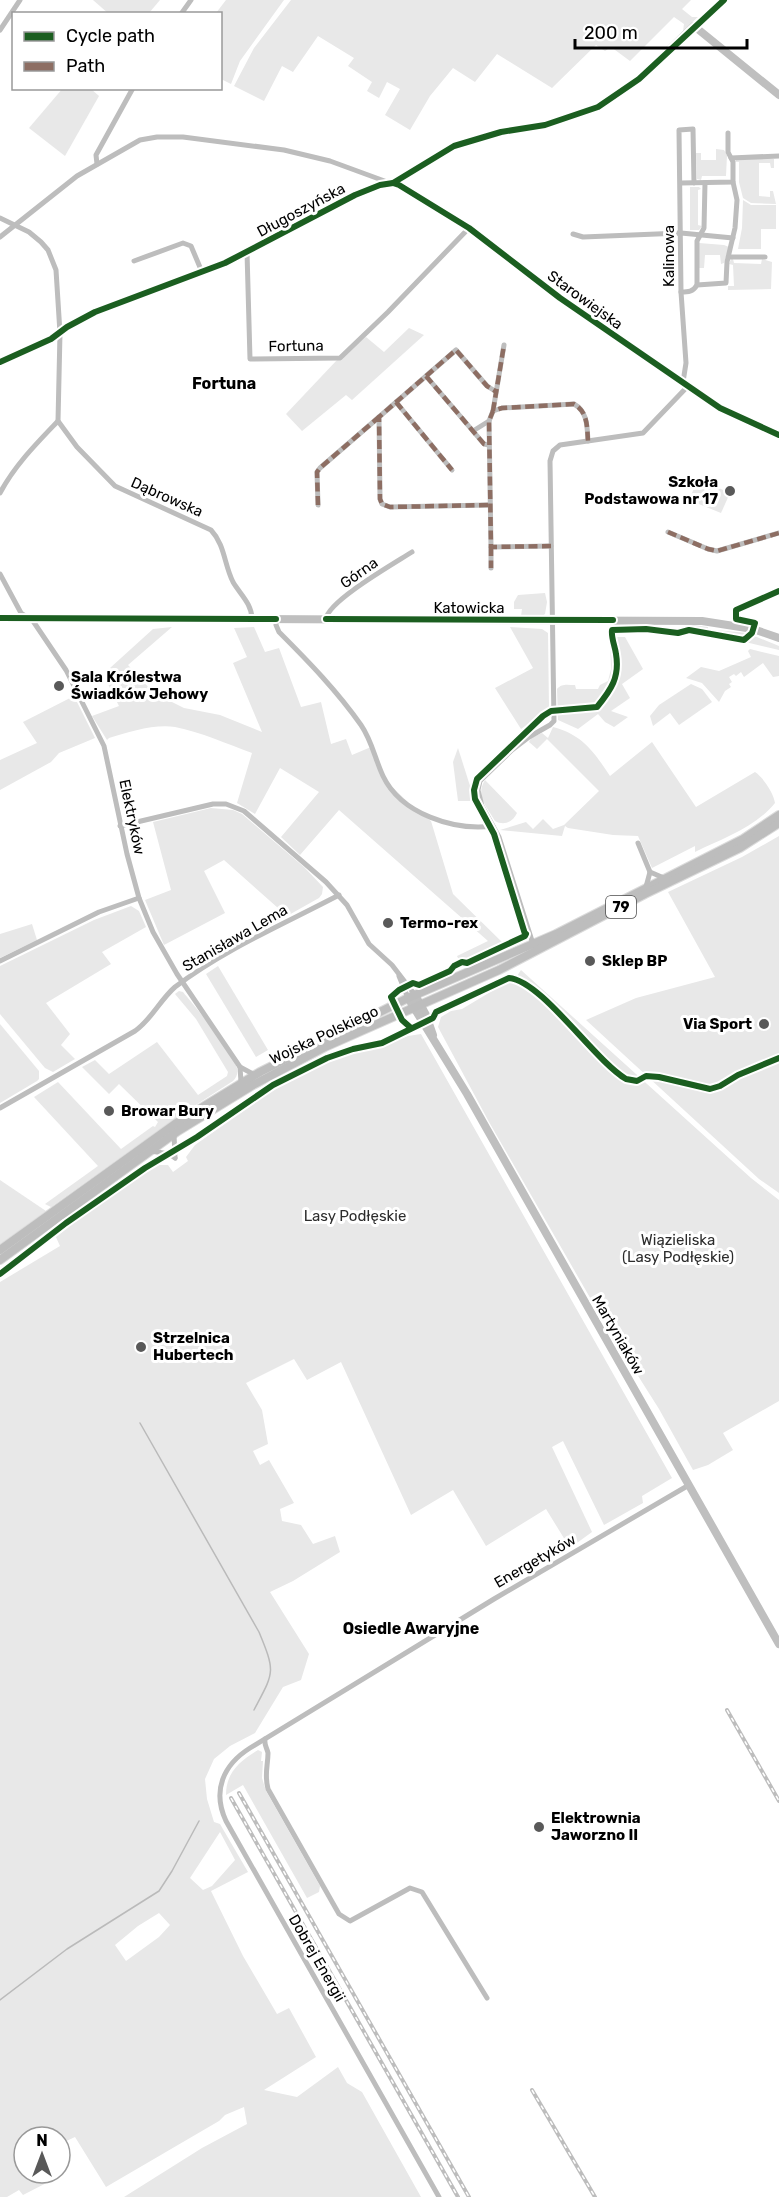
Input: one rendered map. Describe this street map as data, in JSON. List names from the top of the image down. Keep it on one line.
{"streets":{"main road":["79","Wojska Polskiego"],"street":["Długoszyńska","Kalinowa","Starowiejska","Fortuna","Dąbrowska","Górna","Katowicka","Elektryków","Stanisława Lema","Martyniaków","Energetyków","Dobrej Energii"]},"crossings":[["Długoszyńska","Starowiejska"],["Długoszyńska","Fortuna"],["Kalinowa","Starowiejska"],["Starowiejska","Fortuna"],["Dąbrowska","Katowicka"],["Górna","Katowicka"],["Katowicka","Elektryków"],["Elektryków","Stanisława Lema"],["Elektryków","Wojska Polskiego"],["Wojska Polskiego","Martyniaków"],["Martyniaków","Energetyków"],["Energetyków","Dobrej Energii"]],"districts":["Fortuna","Osiedle Awaryjne"],"parks":["Lasy Podłęskie","Wiązieliska (Lasy Podłęskie)"],"places":["Szkoła Podstawowa nr 17","Sala Królestwa Świadków Jehowy","Termo-rex","Sklep BP","Via Sport","Browar Bury","Strzelnica Hubertech","Elektrownia Jaworzno II"],"legend":["Cycle path","Path"],"scale_bar":"200 m","north":"top"}
